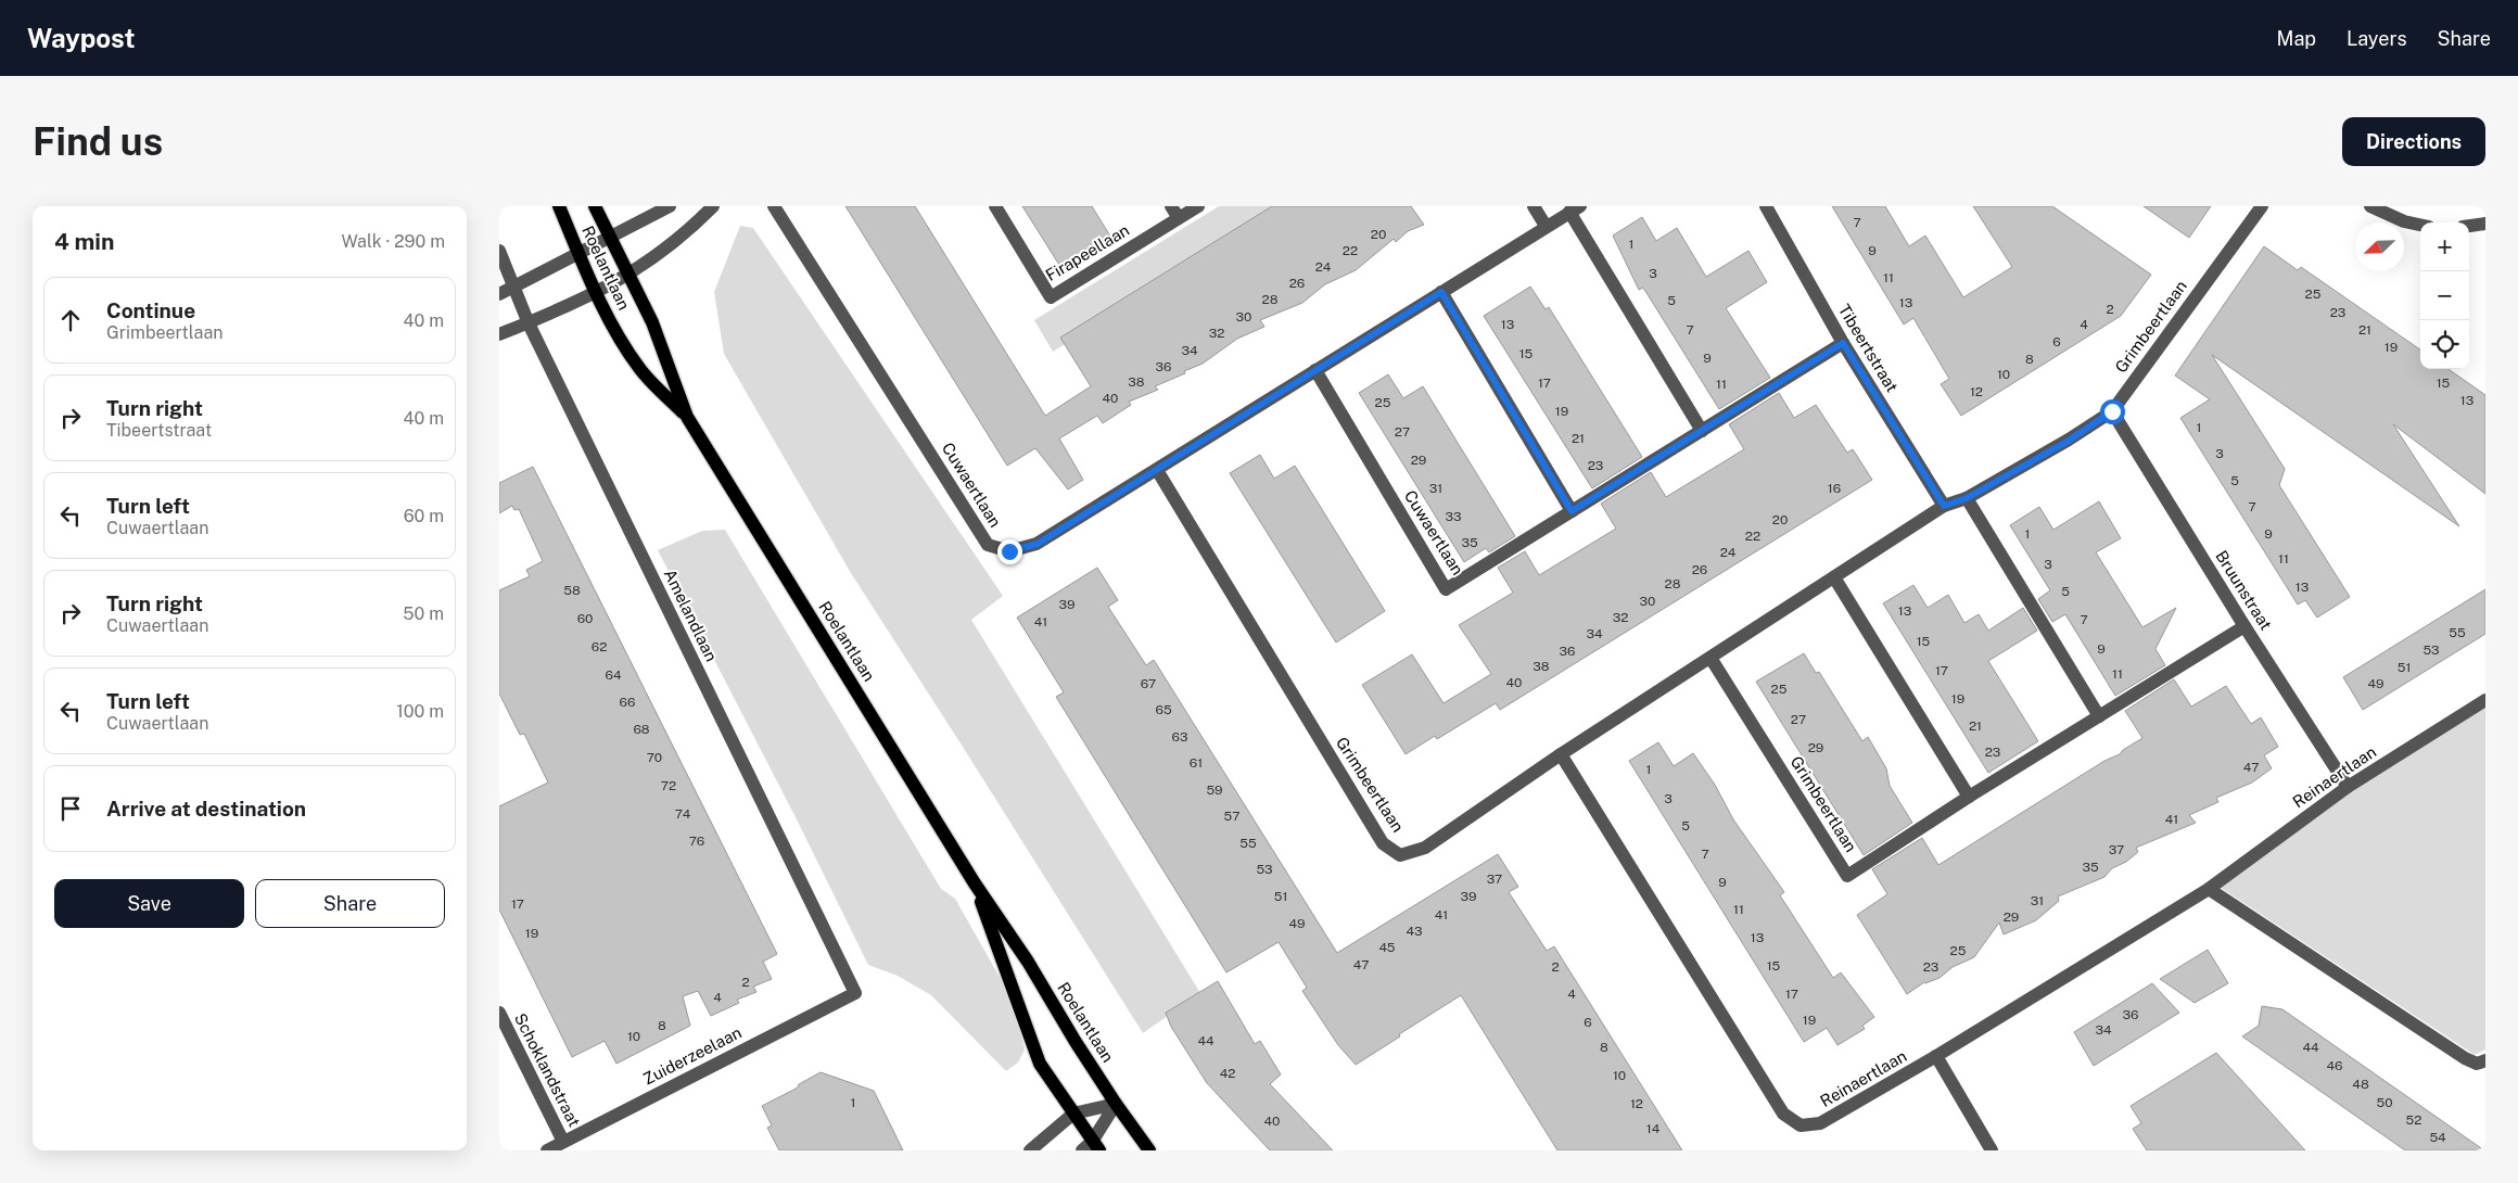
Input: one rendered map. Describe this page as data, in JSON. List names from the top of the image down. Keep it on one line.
{"streets":{"main road":["Roelantlaan"],"street":["Firapeellaan","Grimbeertlaan","Tibeertstraat","Cuwaertlaan","Bruunstraat","Amelandlaan","Reinaertlaan","Zuiderzeelaan","Schoklandstraat"]},"crossings":[["Grimbeertlaan","Tibeertstraat"],["Grimbeertlaan","Cuwaertlaan"],["Grimbeertlaan","Bruunstraat"],["Grimbeertlaan","Reinaertlaan"],["Tibeertstraat","Cuwaertlaan"],["Bruunstraat","Reinaertlaan"],["Amelandlaan","Zuiderzeelaan"],["Zuiderzeelaan","Schoklandstraat"]],"house_numbers":["7","20","1","22","9","24","3","11","26","25","28","5","13","2","23","30","13","4","7","21","32","6","19","34","15","9","8","36","10","38","17","15","11","12","40","13","25","19","1","27","21","3","29","23","5","31","16","7","33","20","1","9","22","35","24","11","3","26","28","13","58","5","30","39","13","32","60","7","41","55","34","15","62","9","53","36","38","51","17","11","64","40","67","49","25","19","66","65","27","21","68","63","29","23","70","61","47","1","72","59","3","74","57","41","5","76","55","37","7","35","53","37","9","51","39","31","17","11","41","29","49","43","19","13","45","25","47","15","2","23","2","4","17","4","36","19","6","8","34","10","44","8","44","46","42","10","48","1","50","12","52","40","14","54"],"north":"bottom left","page":{"header":"Waypost","nav":["Map","Layers","Share"],"buttons":["Directions",["Save","Share"]],"title":"Find us","heading":["4 min","Walk · 290 m"],"map_buttons":["+","−"],"list":[["Continue","Grimbeertlaan","40 m"],["Turn right","Tibeertstraat","40 m"],["Turn left","Cuwaertlaan","60 m"],["Turn right","Cuwaertlaan","50 m"],["Turn left","Cuwaertlaan","100 m"],"Arrive at destination"]}}
